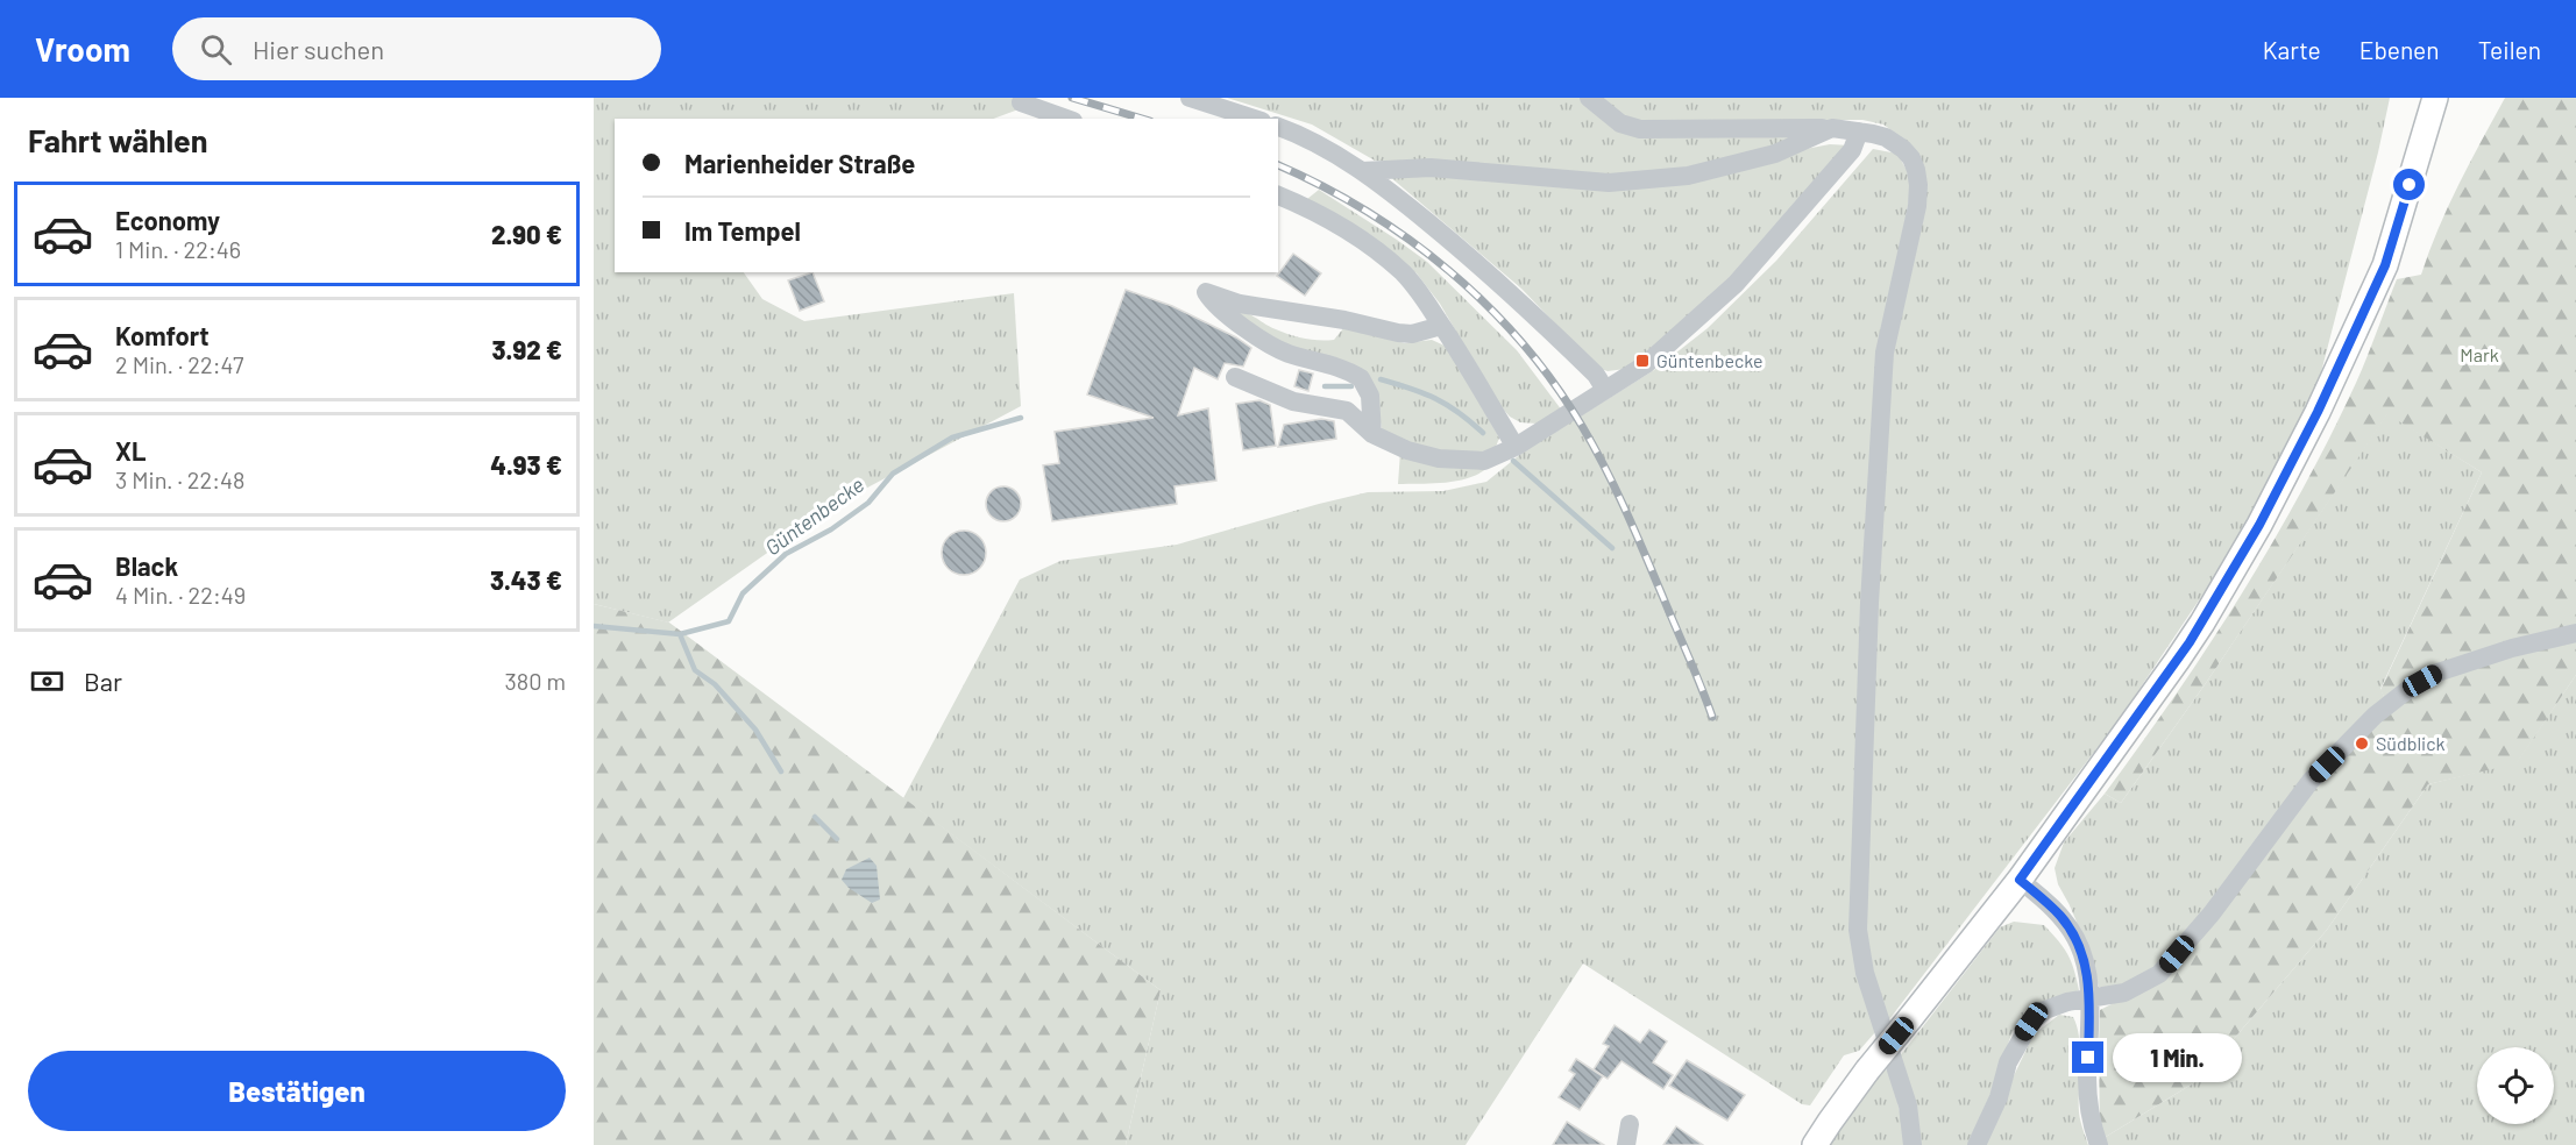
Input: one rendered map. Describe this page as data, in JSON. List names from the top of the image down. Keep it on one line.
{"water":["Güntenbecke"],"parks":["Mark"],"places":{"transit":["Güntenbecke"],"other":["Südblick"]},"page":{"header":"Vroom","search":"Hier suchen","nav":["Karte","Ebenen","Teilen"],"heading":"Fahrt wählen","banner":["Marienheider Straße","Im Tempel"],"list":[{"name":"Economy","note":"1 Min. · 22:46","value":"2.90 €"},{"name":"Komfort","note":"2 Min. · 22:47","value":"3.92 €"},{"name":"XL","note":"3 Min. · 22:48","value":"4.93 €"},{"name":"Black","note":"4 Min. · 22:49","value":"3.43 €"}],"pay":["Bar","380 m"],"bubble":"1 Min.","buttons":"Bestätigen"}}
